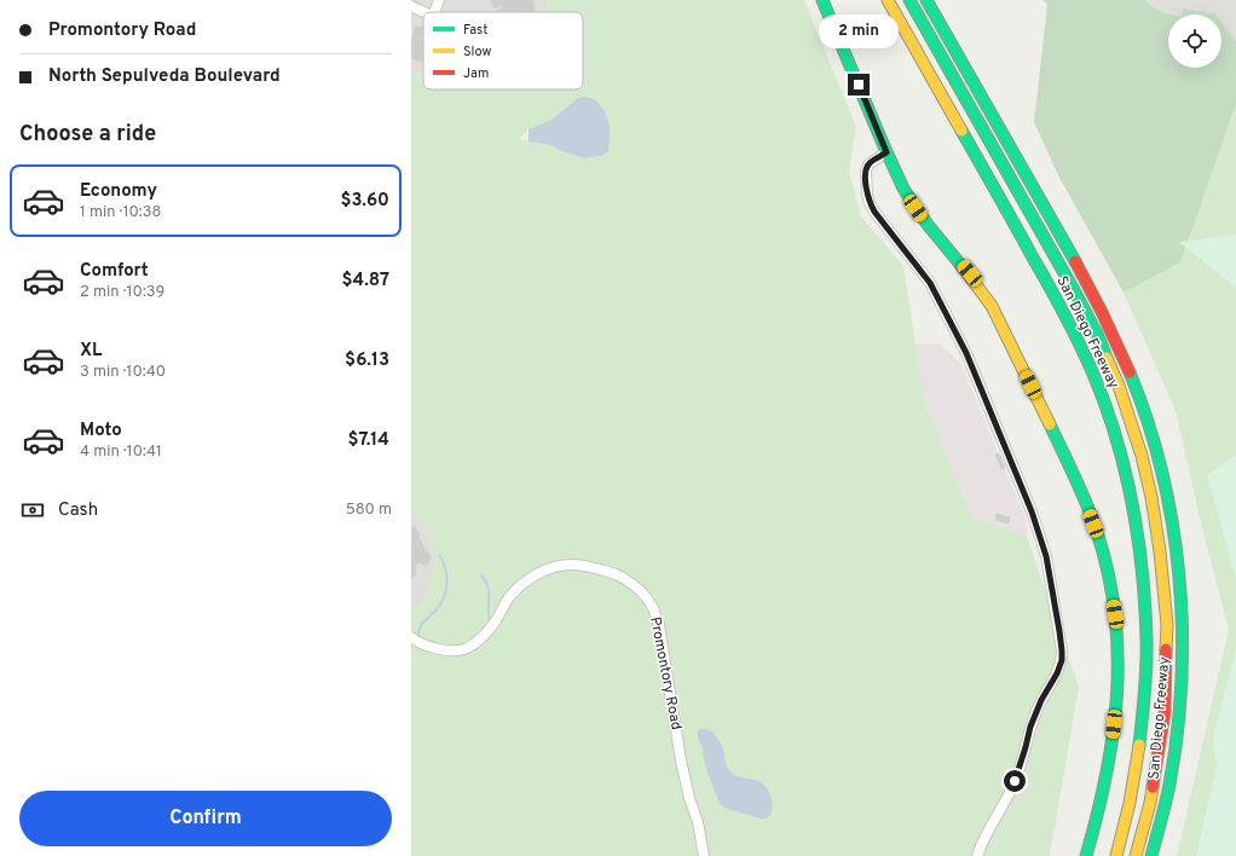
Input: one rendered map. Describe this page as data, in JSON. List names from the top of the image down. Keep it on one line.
{"streets":{"main road":["San Diego Freeway"],"street":["Promontory Road"]},"legend":["Fast","Slow","Jam"],"page":{"banner":["Promontory Road","North Sepulveda Boulevard"],"bubble":"2 min","heading":"Choose a ride","list":[{"name":"Economy","note":"1 min · 10:38","value":"$3.60"},{"name":"Comfort","note":"2 min · 10:39","value":"$4.87"},{"name":"XL","note":"3 min · 10:40","value":"$6.13"},{"name":"Moto","note":"4 min · 10:41","value":"$7.14"}],"pay":["Cash","580 m"],"buttons":"Confirm"}}
